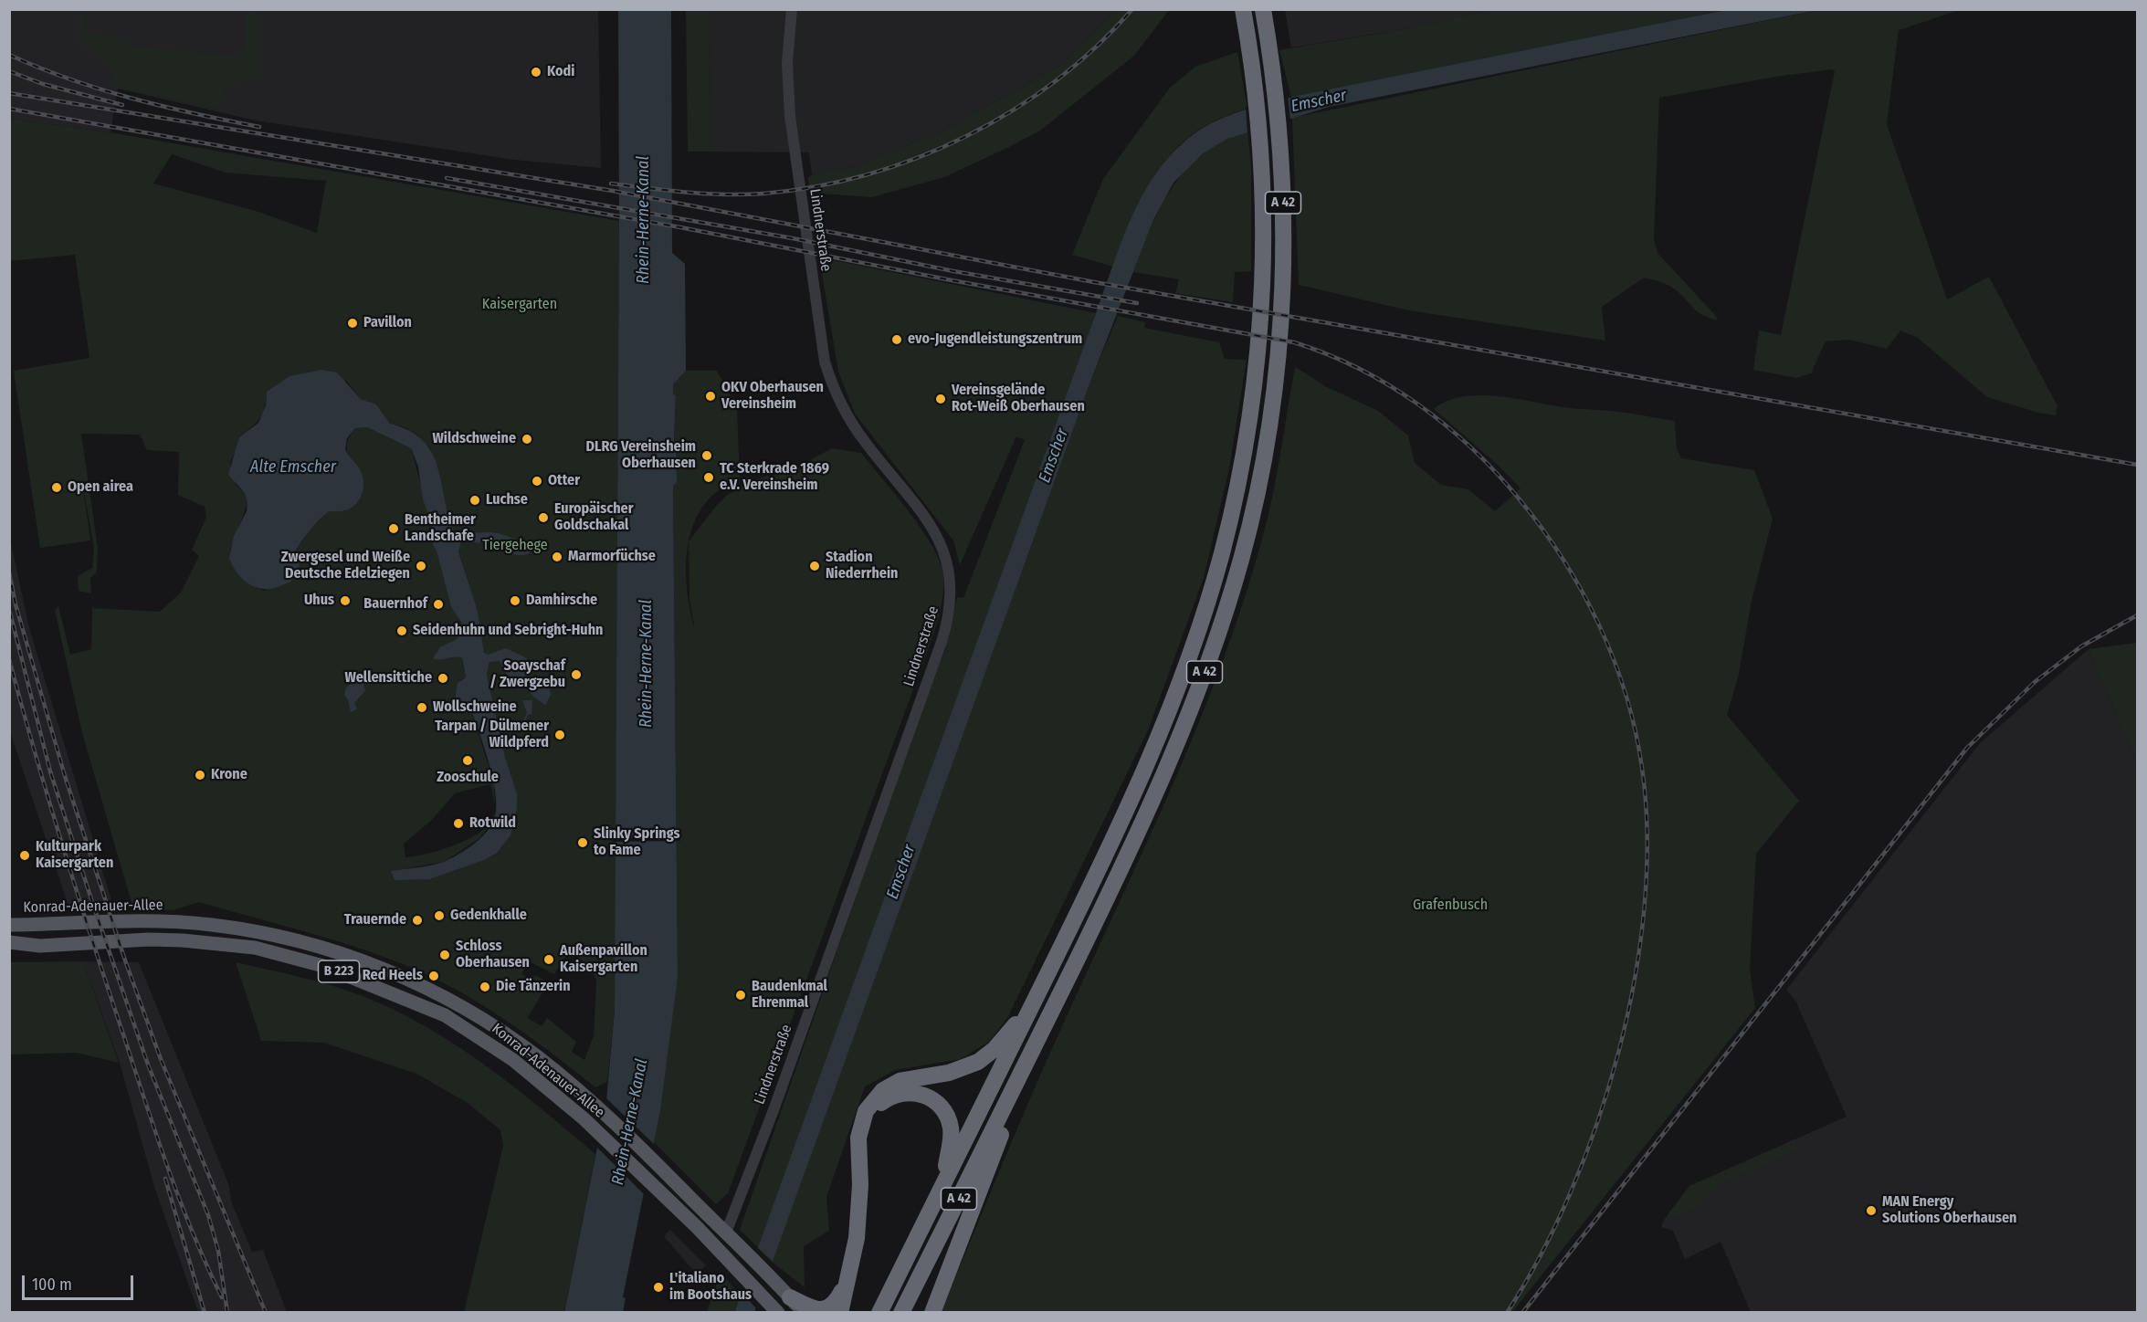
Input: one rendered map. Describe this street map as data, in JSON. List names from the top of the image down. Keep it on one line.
{"streets":{"highway":["A 42"],"main road":["Konrad-Adenauer-Allee","B 223"],"street":["Lindnerstraße"]},"crossings":[["Lindnerstraße","Konrad-Adenauer-Allee"]],"water":["Emscher","Rhein-Herne-Kanal","Alte Emscher"],"parks":["Kaisergarten","Tiergehege","Grafenbusch"],"places":["Kodi","Pavillon","evo-Jugendleistungszentrum","OKV Oberhausen Vereinsheim","Vereinsgelände Rot-Weiß Oberhausen","Wildschweine","DLRG Vereinsheim Oberhausen","TC Sterkrade 1869 e.V. Vereinsheim","Otter","Open airea","Luchse","Europäischer Goldschakal","Bentheimer Landschafe","Marmorfüchse","Zwergesel und Weiße Deutsche Edelziegen","Stadion Niederrhein","Uhus","Damhirsche","Bauernhof","Seidenhuhn und Sebright-Huhn","Soayschaf / Zwergzebu","Wellensittiche","Wollschweine","Tarpan / Dülmener Wildpferd","Zooschule","Krone","Rotwild","Slinky Springs to Fame","Kulturpark Kaisergarten","Gedenkhalle","Trauernde","Schloss Oberhausen","Außenpavillon Kaisergarten","Red Heels","Die Tänzerin","Baudenkmal Ehrenmal","MAN Energy Solutions Oberhausen","L'italiano im Bootshaus"],"scale_bar":"100 m"}
